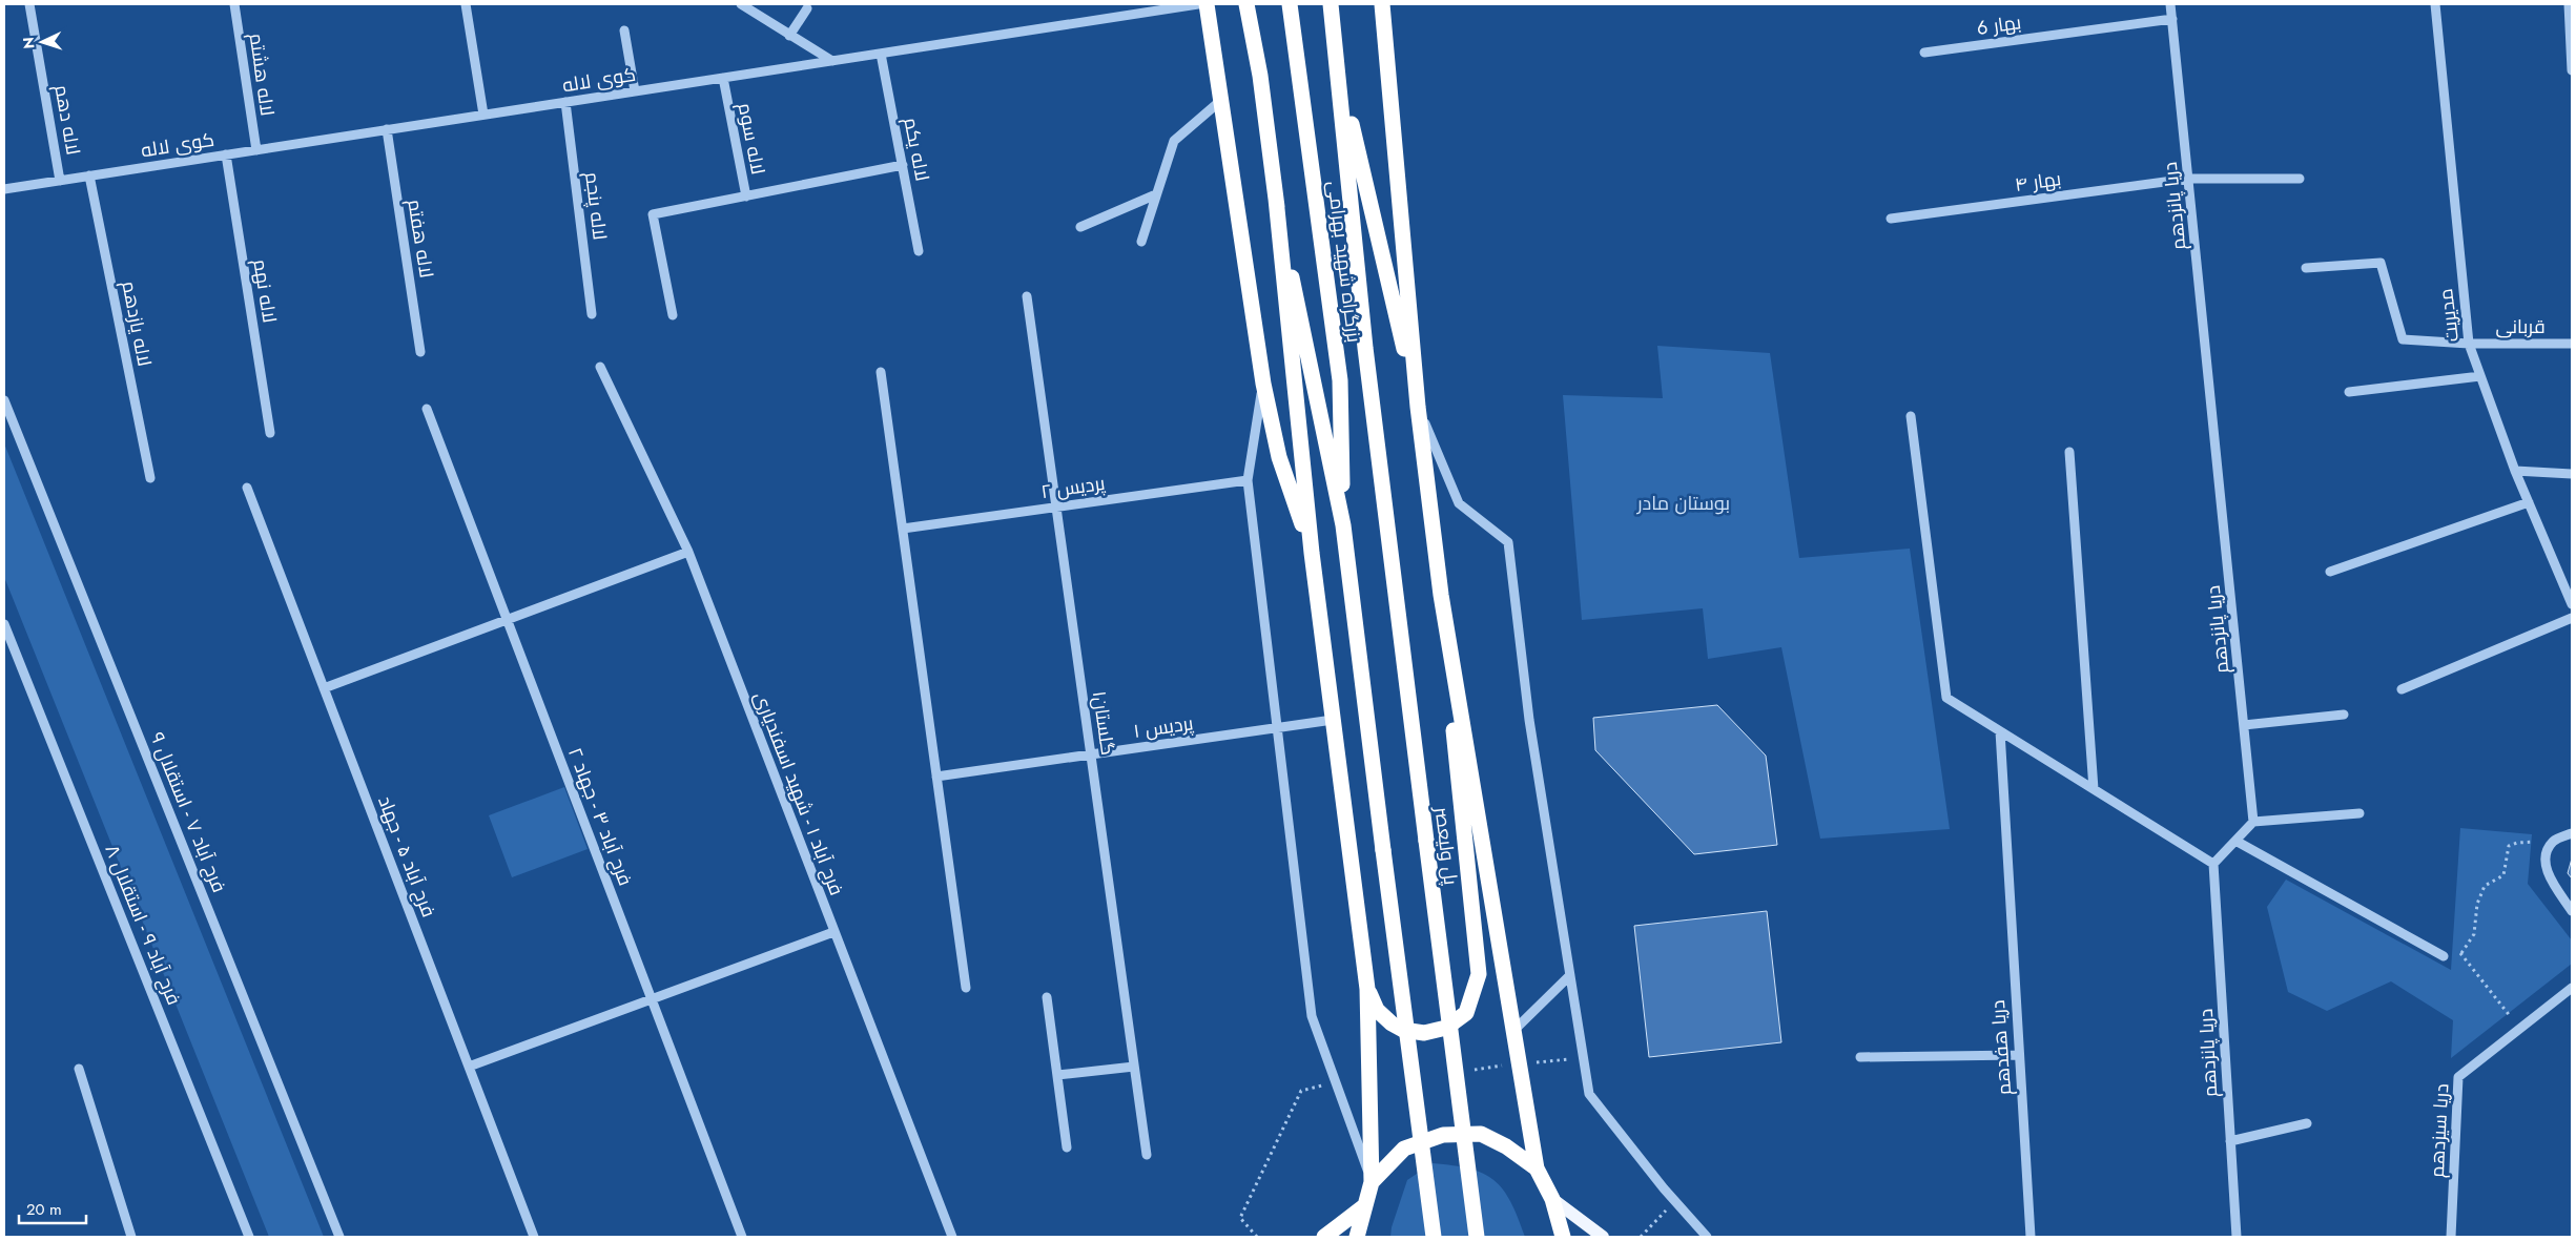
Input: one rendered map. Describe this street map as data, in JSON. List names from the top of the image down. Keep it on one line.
{"streets":{"highway":["بزرگراه شهید بهرامی","پل ولیعصر"],"street":["بهار 6","لاله هشتم","کوی لاله","لاله دهم","لاله سوم","لاله یکم","بهار ۴","لاله پنجم","دریا پانزدهم","لاله هفتم","لاله نهم","مدیریت","لاله یازدهم","قربانی","پردیس ۲","گلستان۱","پردیس ۱","فرح آباد ۱ - شهید اسفندیاری","فرح آباد ۷ - استقلال ۹","فرح آباد ۳ - جهاد ۲","فرح آباد ۵ - جهاد","فرح آباد ۹ - استقلال ۸","دریا هفدهم","دریا سیزدهم"]},"crossings":[["بهار 6","دریا پانزدهم"],["لاله هشتم","کوی لاله"],["کوی لاله","لاله دهم"],["کوی لاله","لاله سوم"],["کوی لاله","لاله یکم"],["کوی لاله","لاله پنجم"],["کوی لاله","لاله هفتم"],["کوی لاله","لاله نهم"],["کوی لاله","لاله یازدهم"],["بهار ۴","دریا پانزدهم"],["بزرگراه شهید بهرامی","پل ولیعصر"],["مدیریت","قربانی"],["پردیس ۲","گلستان۱"],["گلستان۱","پردیس ۱"]],"parks":["بوستان مادر"],"scale_bar":"20 m","north":"left"}
